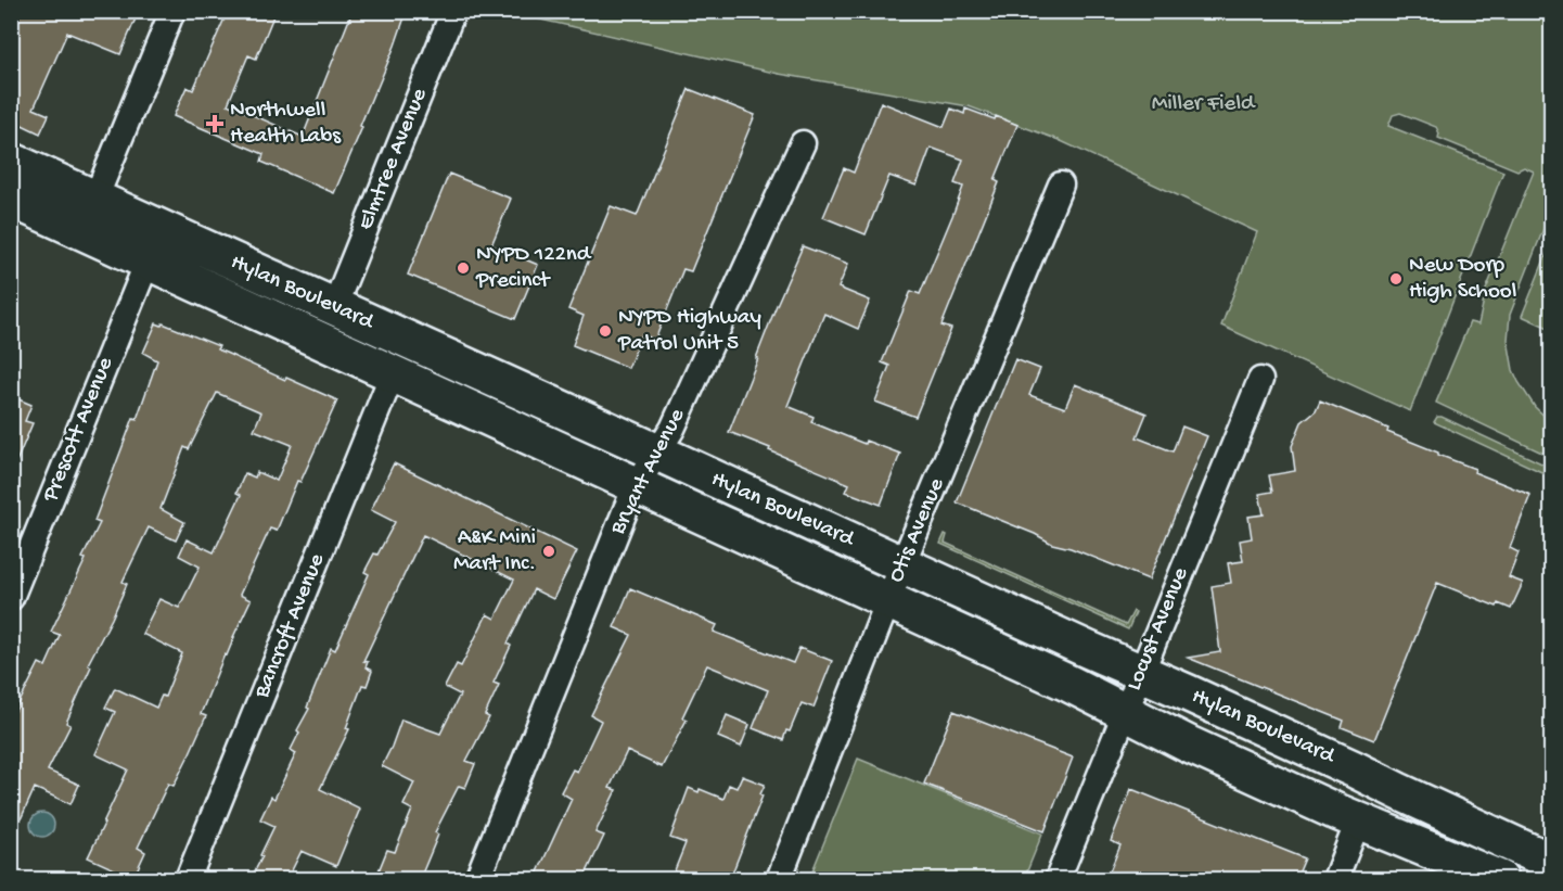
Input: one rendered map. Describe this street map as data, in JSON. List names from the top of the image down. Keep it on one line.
{"streets":{"main road":["Hylan Boulevard"],"street":["Elmtree Avenue","Prescott Avenue","Bryant Avenue","Otis Avenue","Bancroft Avenue","Locust Avenue"]},"crossings":[["Elmtree Avenue","Hylan Boulevard"],["Hylan Boulevard","Prescott Avenue"],["Hylan Boulevard","Bryant Avenue"],["Hylan Boulevard","Otis Avenue"],["Hylan Boulevard","Bancroft Avenue"],["Hylan Boulevard","Locust Avenue"]],"parks":["Miller Field"],"places":{"health":["Northwell Health Labs"],"other":["NYPD 122nd Precinct","New Dorp High School","NYPD Highway Patrol Unit 5","A&K Mini Mart Inc."]}}
